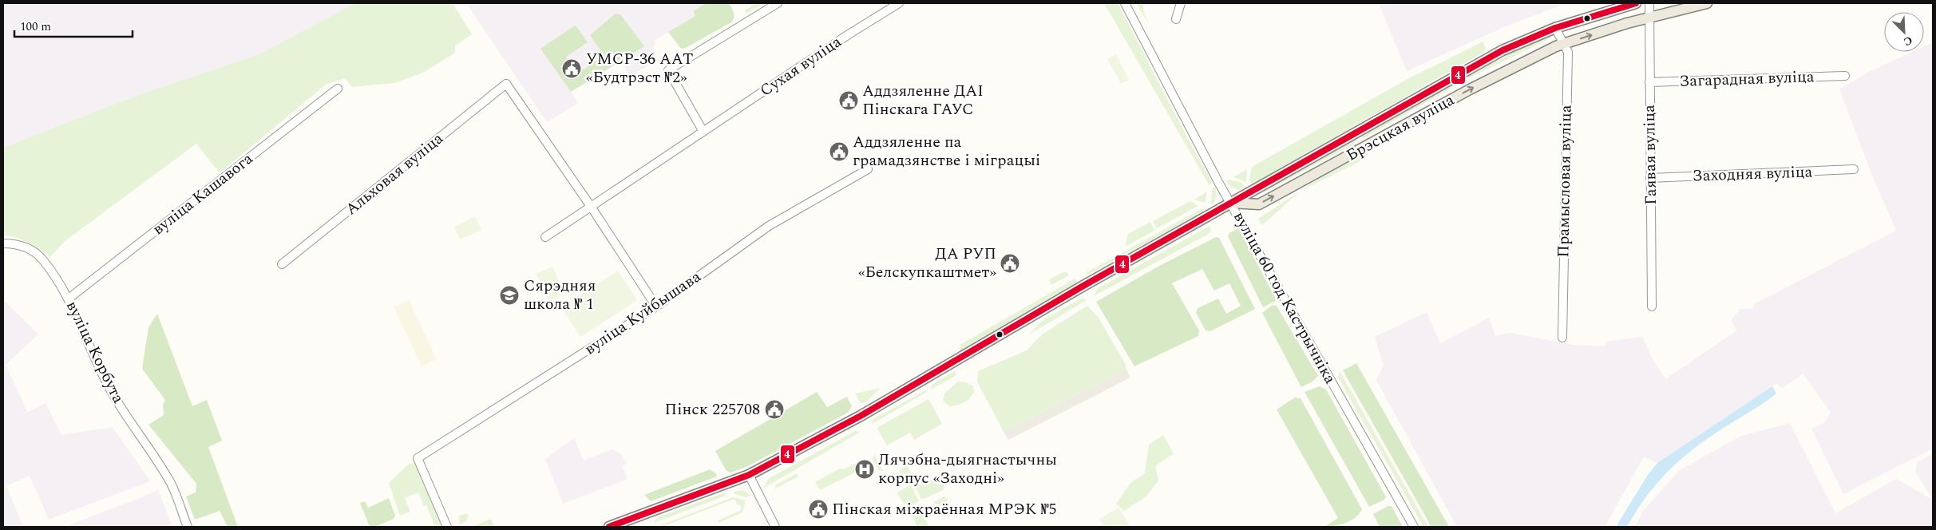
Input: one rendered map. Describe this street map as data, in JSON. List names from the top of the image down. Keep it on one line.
{"streets":{"main road":["Брэсцкая вуліца"],"street":["Сухая вуліца","Загарадная вуліца","Гаявая вуліца","Альховая вуліца","Заходняя вуліца","Прамысловая вуліца","вуліца Кашавога","вуліца 60 год Кастрычніка","вуліца Куйбышава","вуліца Корбута"]},"crossings":[["Сухая вуліца","Альховая вуліца"],["Загарадная вуліца","Гаявая вуліца"],["Брэсцкая вуліца","Гаявая вуліца"],["Брэсцкая вуліца","Прамысловая вуліца"],["Брэсцкая вуліца","вуліца 60 год Кастрычніка"],["Гаявая вуліца","Заходняя вуліца"],["вуліца Кашавога","вуліца Корбута"]],"places":{"public building":["УМСР-36 ААТ «Будтрэст №2»","Аддзяленне ДАІ Пінскага ГАУС","Аддзяленне па грамадзянстве і міграцыі","ДА РУП «Белскупкаштмет»","Пінск 225708","Пінская міжраённая МРЭК №5"],"school or university":["Сярэдняя школа № 1"],"hospital":["Лячэбна-дыягнастычны корпус «Заходні»"]},"lines":["transit line 4"],"scale_bar":"100 m","north":"bottom right"}
